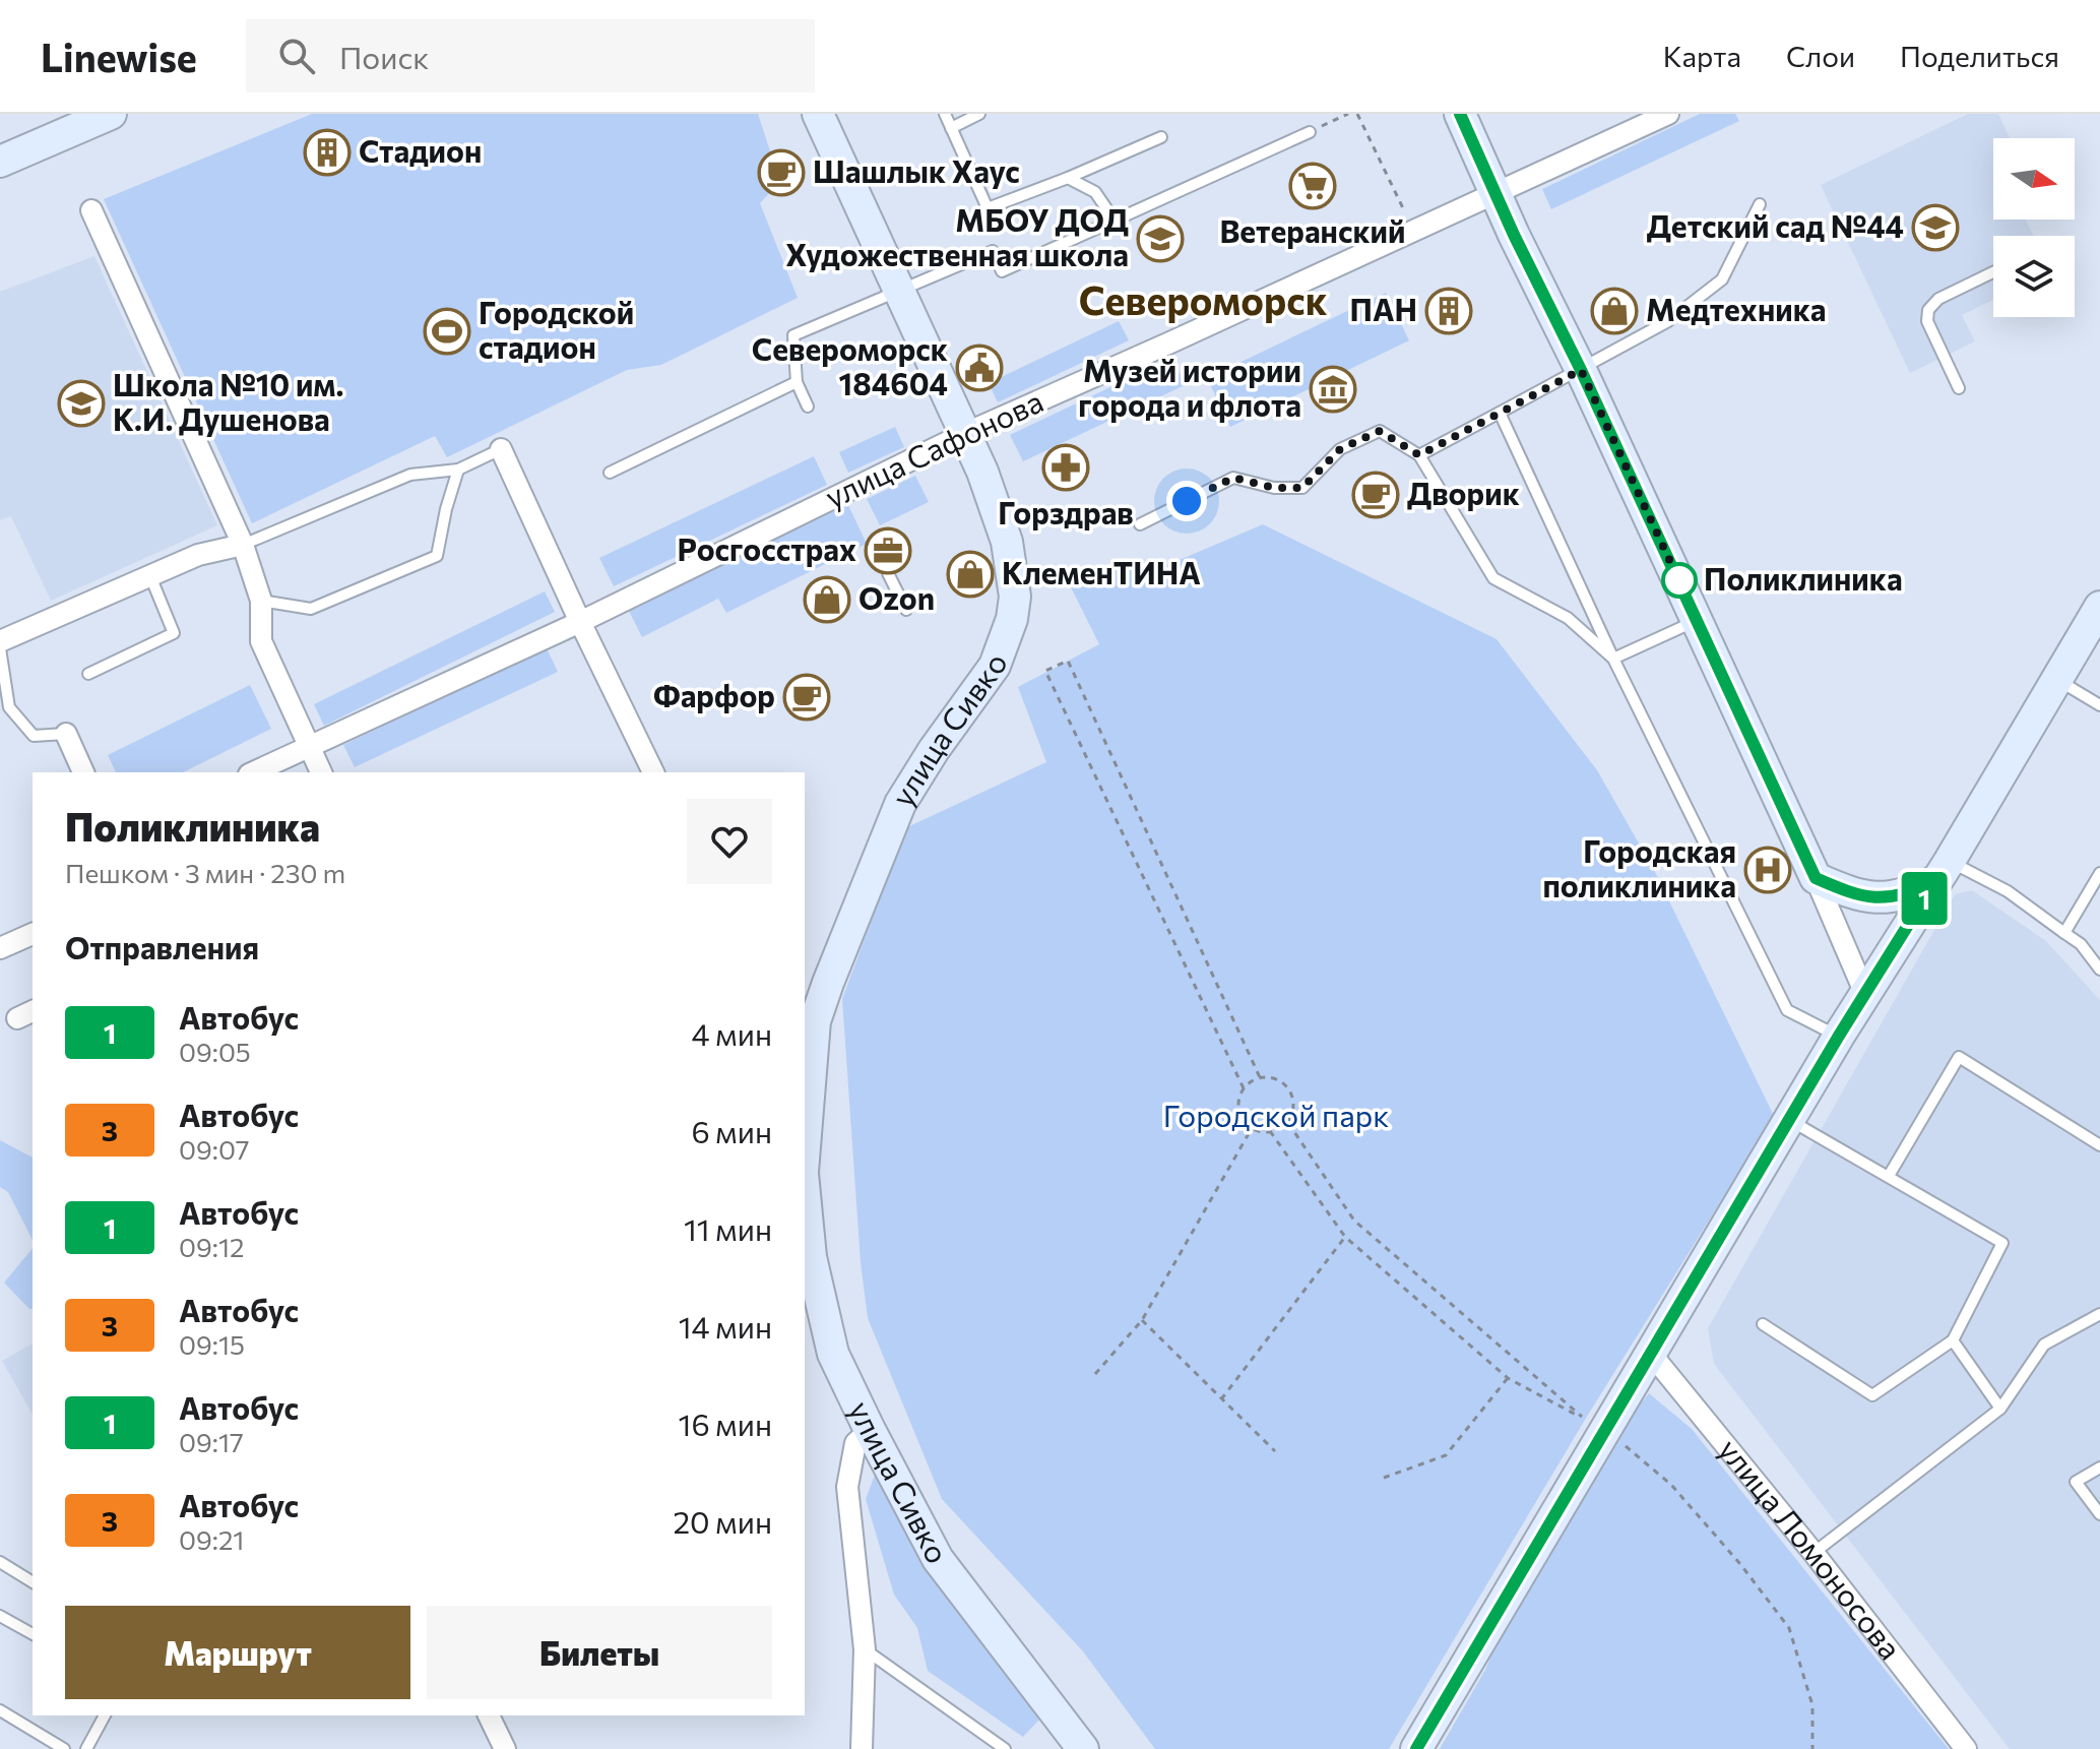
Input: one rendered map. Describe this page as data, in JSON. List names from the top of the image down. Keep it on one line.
{"streets":{"street":["улица Сафонова","улица Сивко","улица Ломоносова"]},"crossings":[["улица Сафонова","улица Сивко"]],"districts":["Североморск"],"parks":["Городской парк"],"places":{"building":["Стадион","ПАН"],"cafe":["Шашлык Хаус","Дворик","Фарфор"],"supermarket":["Ветеранский"],"school or university":["Детский сад №44","МБОУ ДОД Художественная школа","Школа №10 им. К.И. Душенова"],"shop":["Медтехника","КлеменТИНА","Ozon"],"sports":["Городской стадион"],"public building":["Североморск 184604"],"museum":["Музей истории города и флота"],"pharmacy":["Горздрав"],"office":["Росгосстрах"],"other":["Поликлиника"],"hospital":["Городская поликлиника"]},"lines":["bus line 1"],"north":"right","page":{"header":"Linewise","search":"Поиск","nav":["Карта","Слои","Поделиться"],"on_map":"1","heading":[["Поликлиника","Пешком · 3 мин · 230 m"],"Отправления"],"list":[{"mark":"1","name":"Автобус","note":"09:05","value":"4 мин"},{"mark":"3","name":"Автобус","note":"09:07","value":"6 мин"},{"mark":"1","name":"Автобус","note":"09:12","value":"11 мин"},{"mark":"3","name":"Автобус","note":"09:15","value":"14 мин"},{"mark":"1","name":"Автобус","note":"09:17","value":"16 мин"},{"mark":"3","name":"Автобус","note":"09:21","value":"20 мин"}],"buttons":["Маршрут","Билеты"]}}
